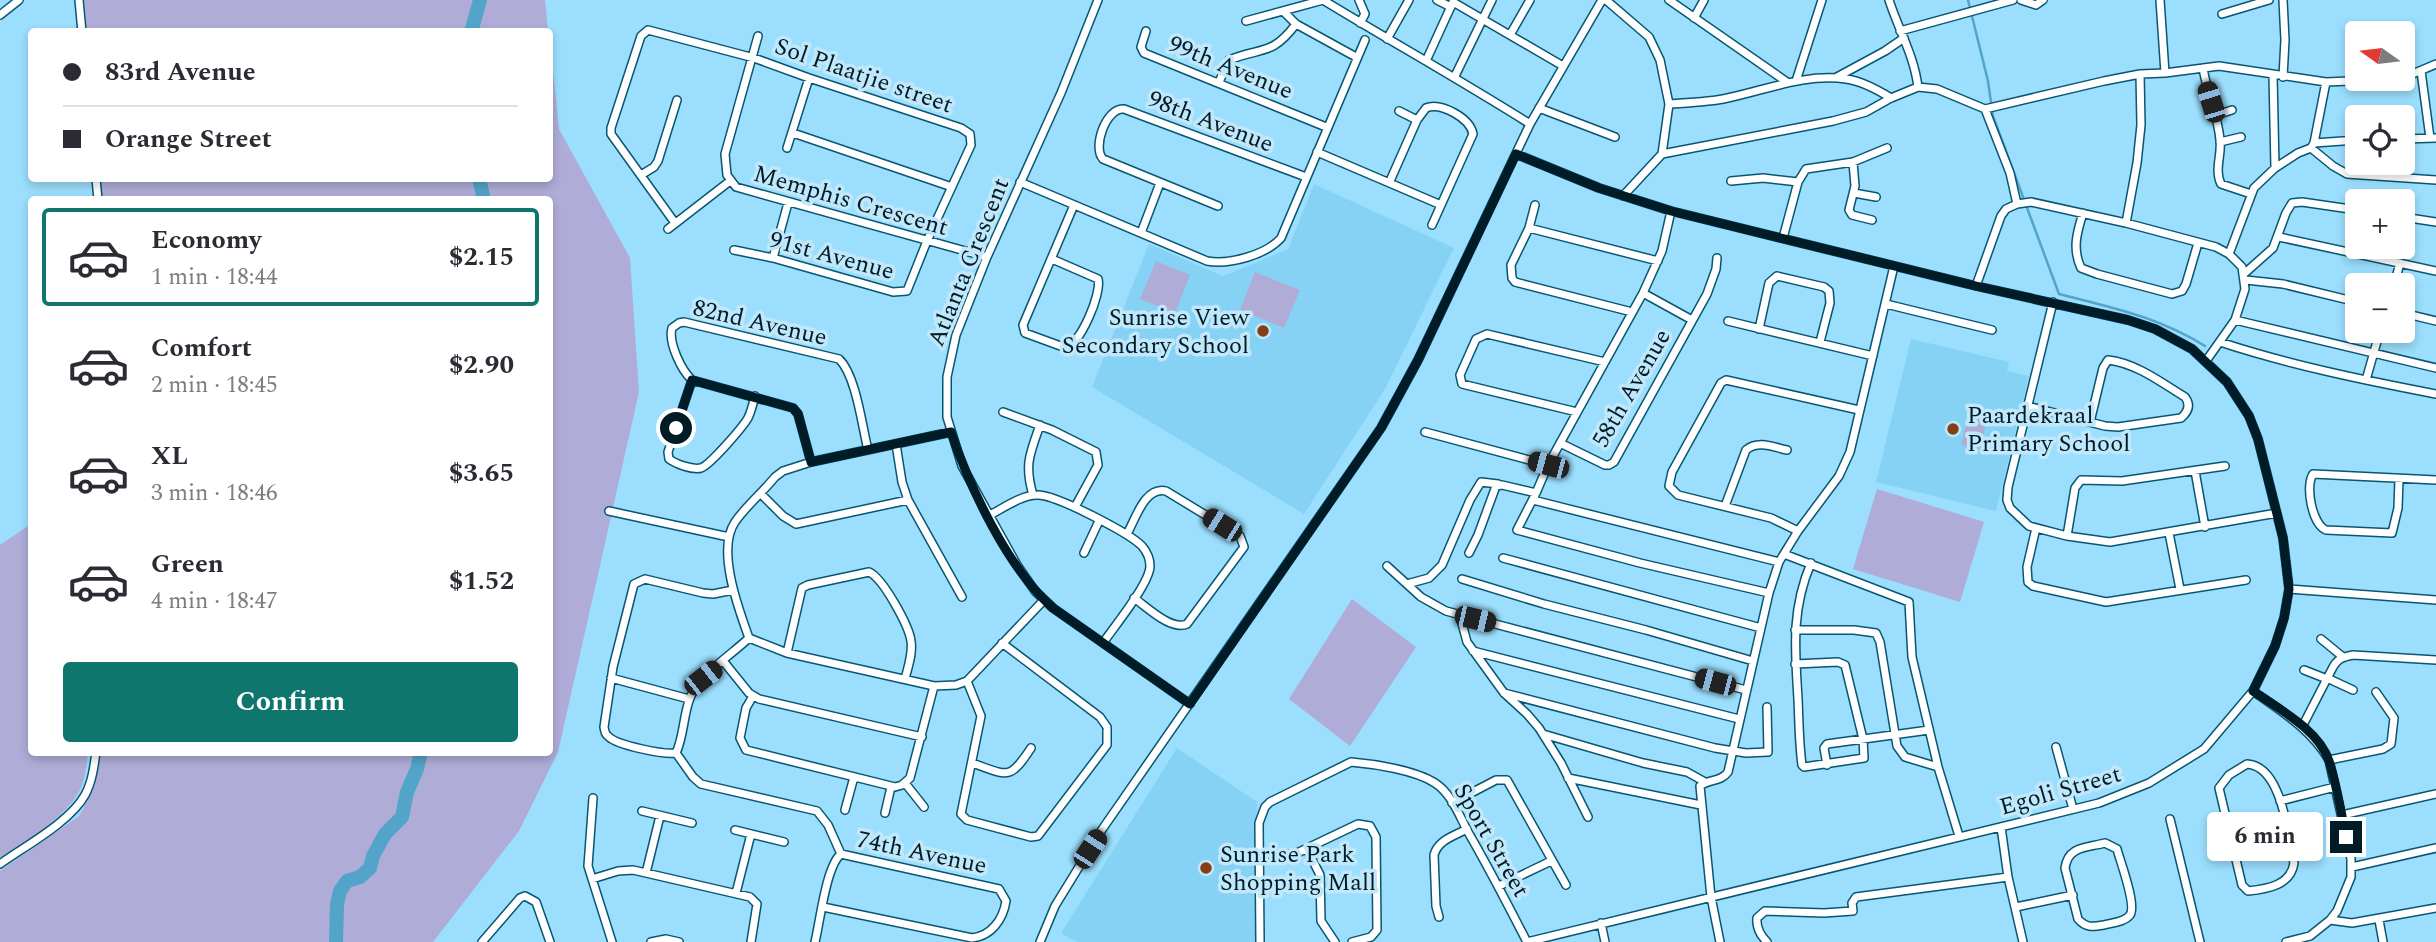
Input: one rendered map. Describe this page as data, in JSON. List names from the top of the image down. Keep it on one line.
{"streets":{"street":["99th Avenue","Sol Plaatjie street","98th Avenue","Memphis Crescent","91st Avenue","Atlanta Crescent","82nd Avenue","58th Avenue","Egoli Street","Sport Street","74th Avenue"]},"crossings":[["Sol Plaatjie street","Memphis Crescent"],["Sol Plaatjie street","91st Avenue"],["Memphis Crescent","91st Avenue"],["Memphis Crescent","Atlanta Crescent"],["Egoli Street","Sport Street"]],"places":["Sunrise View Secondary School","Paardekraal Primary School","Sunrise Park Shopping Mall"],"north":"left","page":{"map_buttons":["+","−"],"banner":["83rd Avenue","Orange Street"],"list":[{"name":"Economy","note":"1 min · 18:44","value":"$2.15"},{"name":"Comfort","note":"2 min · 18:45","value":"$2.90"},{"name":"XL","note":"3 min · 18:46","value":"$3.65"},{"name":"Green","note":"4 min · 18:47","value":"$1.52"}],"buttons":"Confirm","bubble":"6 min"}}
